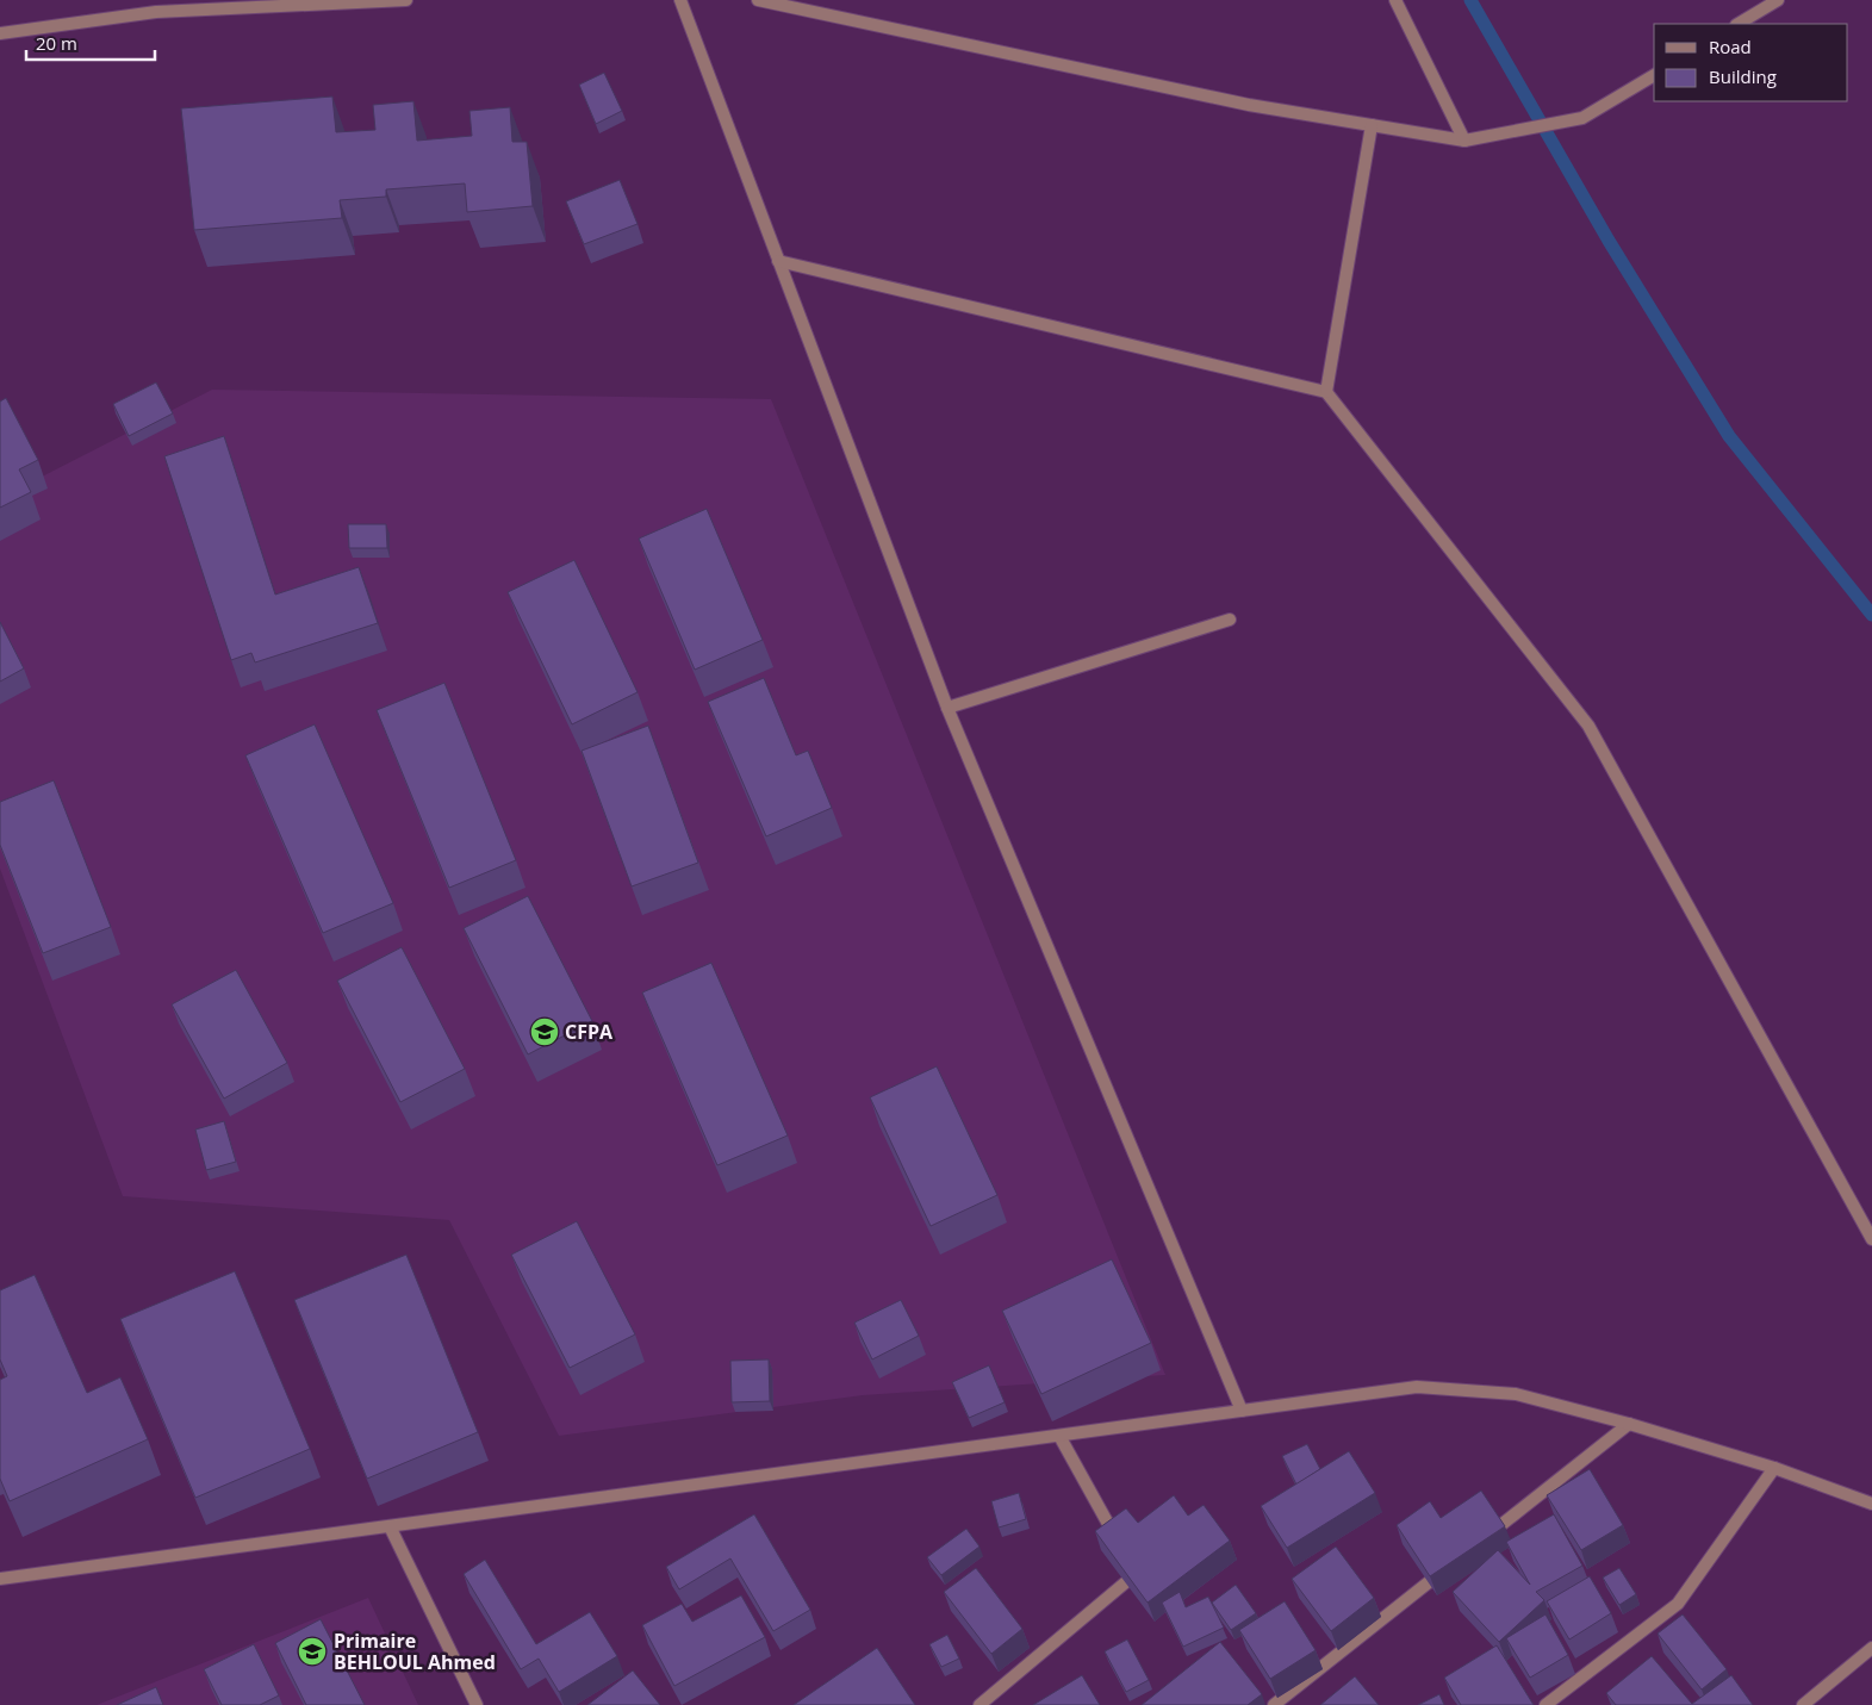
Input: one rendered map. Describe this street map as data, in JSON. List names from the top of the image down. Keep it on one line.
{"places":{"school or university":["CFPA","Primaire BEHLOUL Ahmed"]},"legend":["Road","Building"],"scale_bar":"20 m"}
